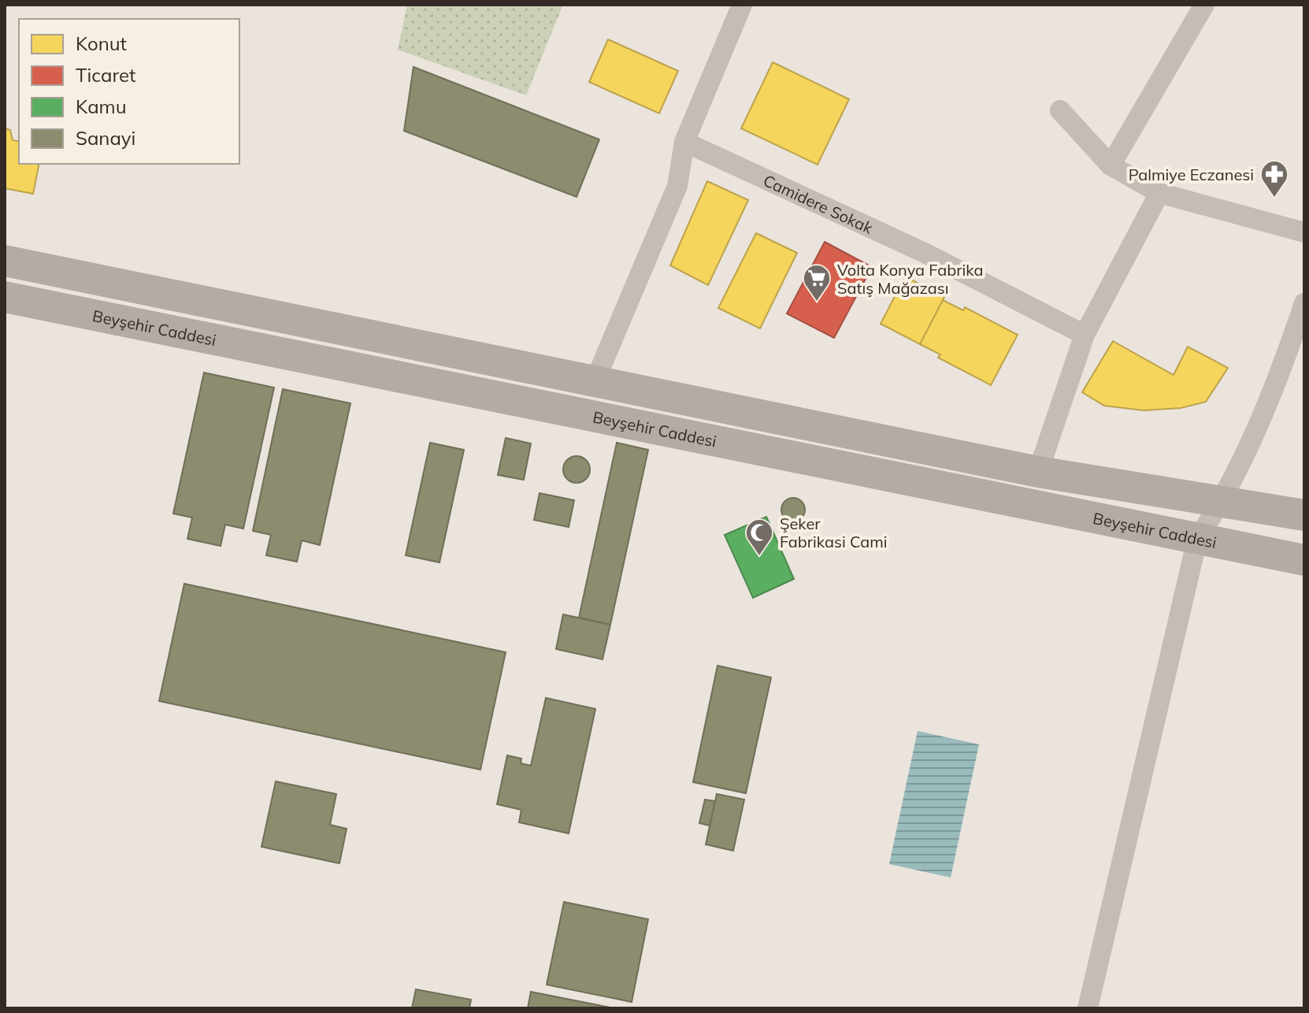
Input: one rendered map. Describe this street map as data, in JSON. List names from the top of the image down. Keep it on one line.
{"streets":{"main road":["Beyşehir Caddesi"],"street":["Camidere Sokak"]},"places":{"pharmacy":["Palmiye Eczanesi"],"supermarket":["Volta Konya Fabrika Satış Mağazası"],"mosque":["Şeker Fabrikasi Cami"]},"legend":["Konut","Ticaret","Kamu","Sanayi"]}
